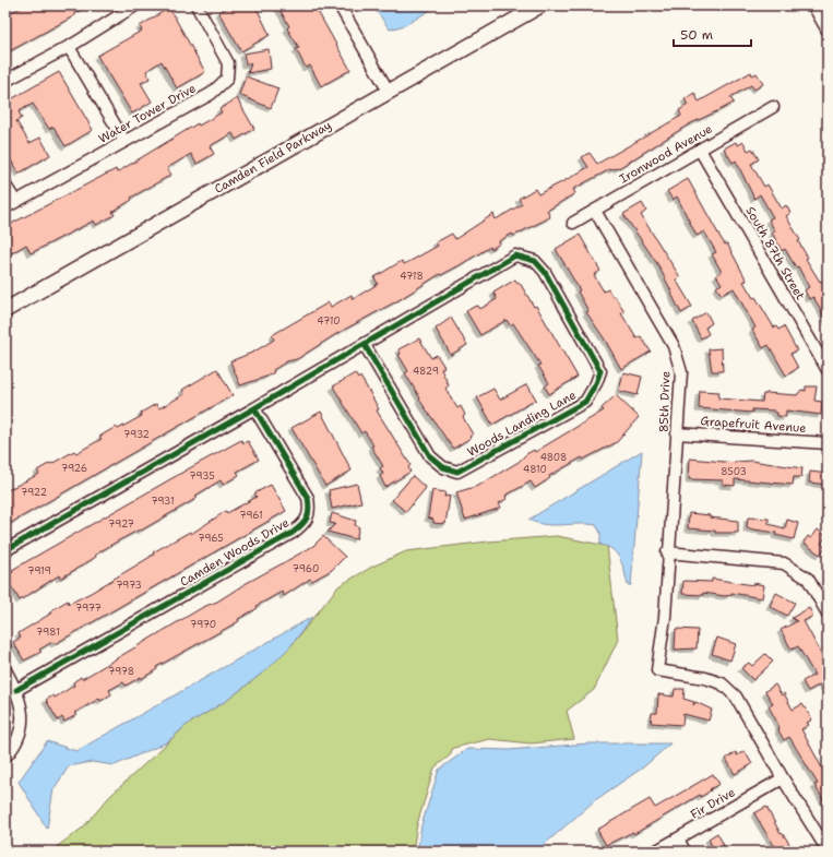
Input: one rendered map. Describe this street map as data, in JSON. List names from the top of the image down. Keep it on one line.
{"streets":{"street":["Water Tower Drive","Ironwood Avenue","Camden Field Parkway","South 87th Street","85th Drive","Woods Landing Lane","Grapefruit Avenue","Camden Woods Drive","Fir Drive"]},"crossings":[["Ironwood Avenue","South 87th Street"],["Ironwood Avenue","85th Drive"],["85th Drive","Grapefruit Avenue"],["85th Drive","Fir Drive"],["Woods Landing Lane","Camden Woods Drive"]],"house_numbers":["4718","4710","4829","7932","4808","7926","4810","8503","7935","7922","7931","7961","7927","7965","7960","7919","7973","7977","7970","7981","7978"],"scale_bar":"50 m"}
